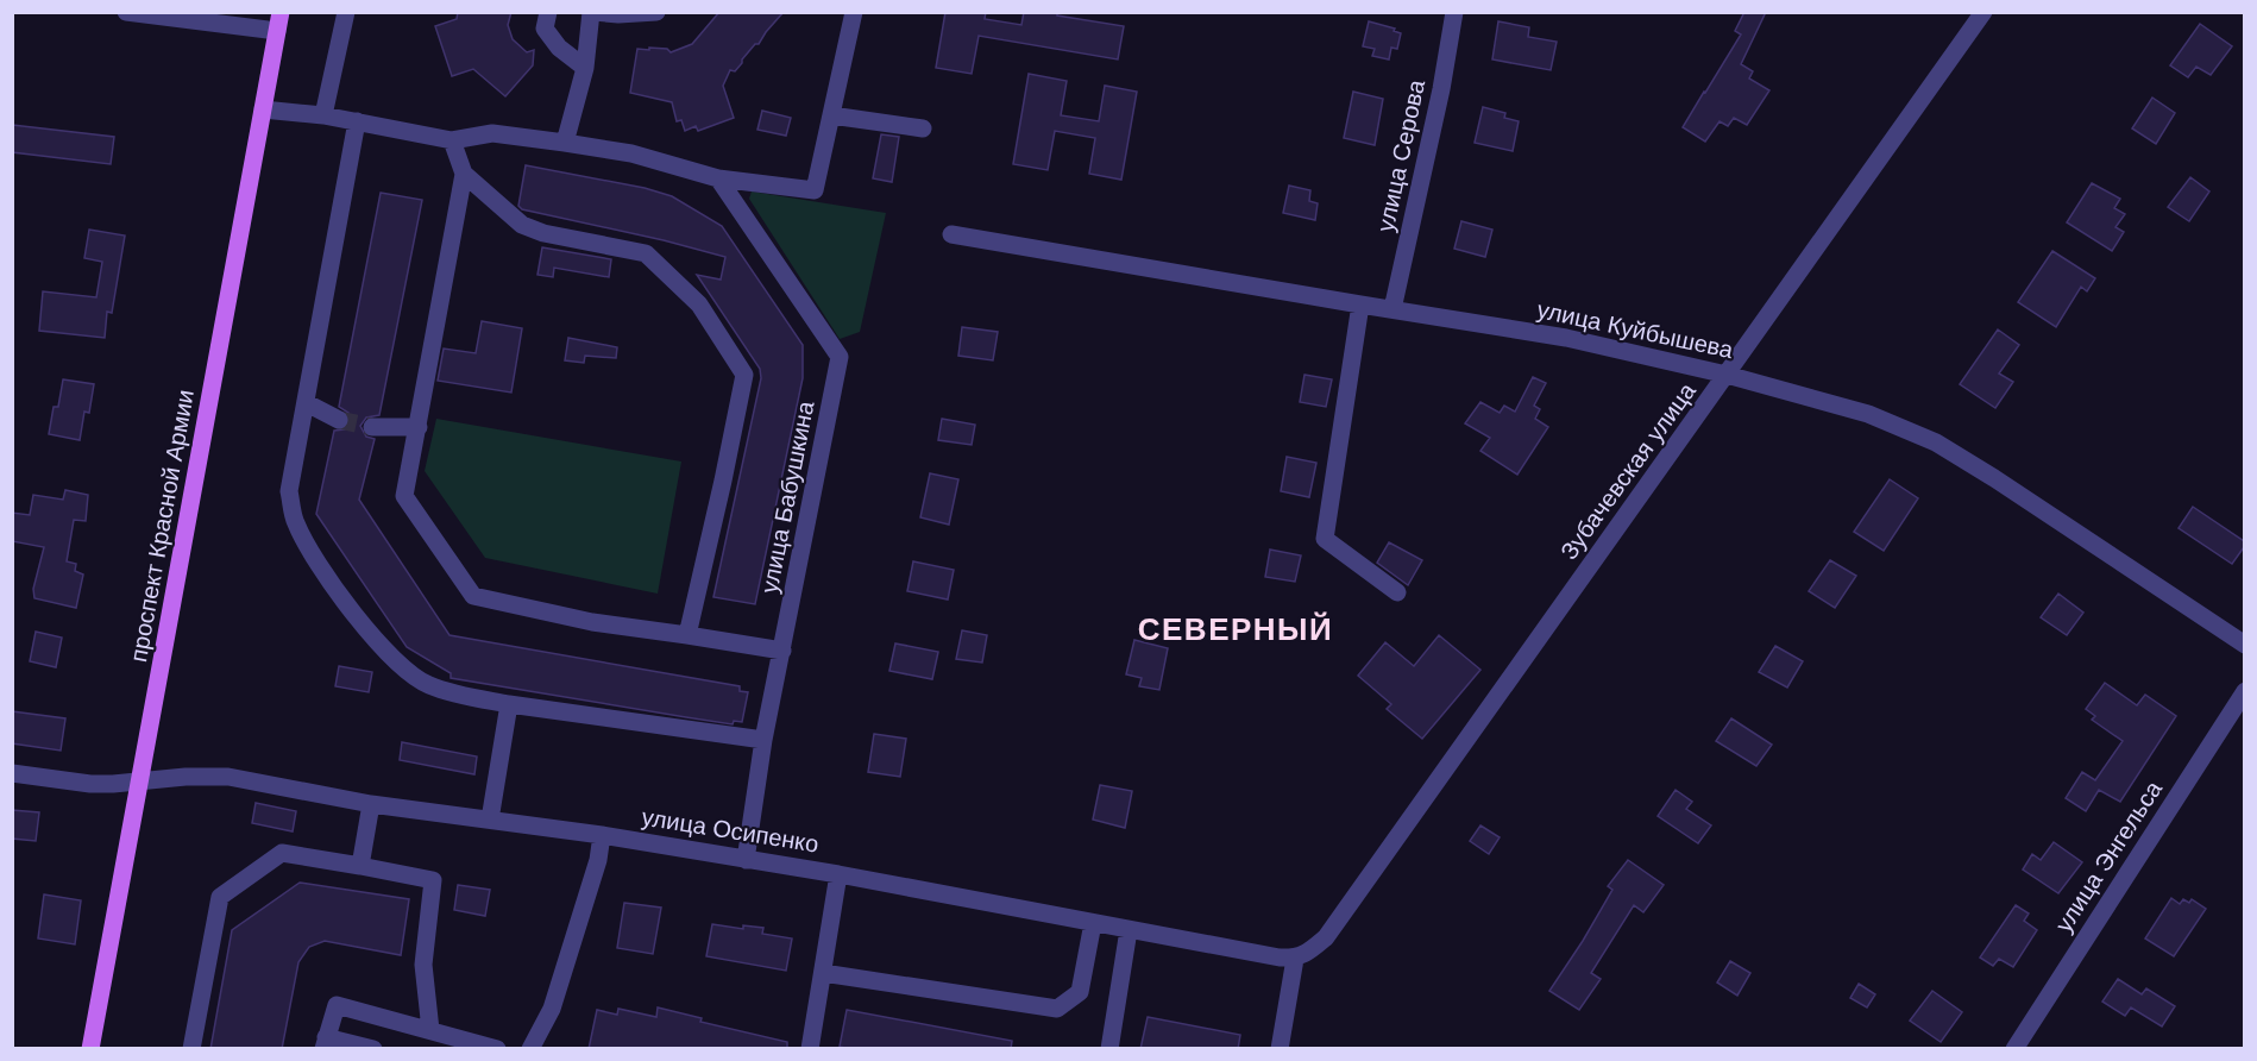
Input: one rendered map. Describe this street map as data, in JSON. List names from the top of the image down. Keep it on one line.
{"streets":{"main road":["проспект Красной Армии"],"street":["улица Серова","улица Куйбышева","Зубачевская улица","улица Бабушкина","улица Осипенко","улица Энгельса"]},"crossings":[["улица Серова","улица Куйбышева"],["улица Куйбышева","Зубачевская улица"],["Зубачевская улица","улица Осипенко"],["улица Бабушкина","улица Осипенко"],["проспект Красной Армии","улица Осипенко"]],"districts":["СЕВЕРНЫЙ"]}
